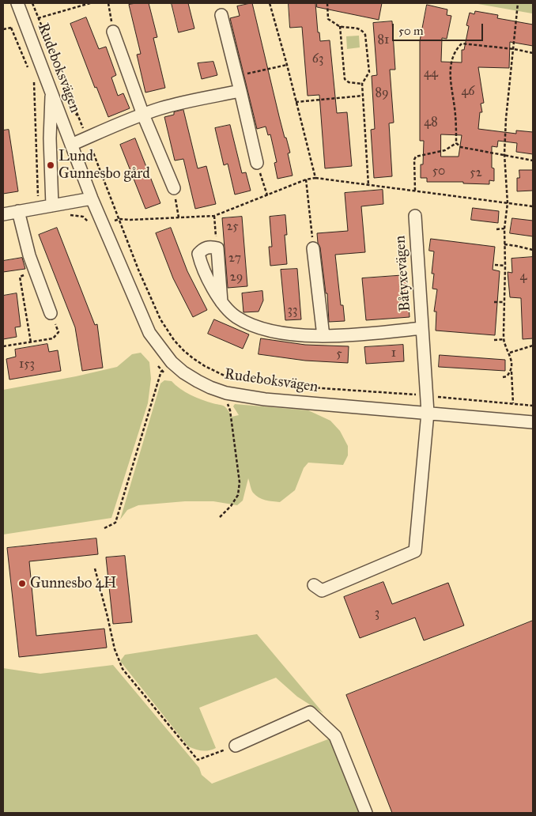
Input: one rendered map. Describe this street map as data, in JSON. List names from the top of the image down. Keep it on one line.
{"streets":{"street":["Rudeboksvägen","Båtyxevägen"]},"crossings":[["Rudeboksvägen","Båtyxevägen"]],"places":["Lund Gunnesbo gård","Gunnesbo 4H"],"house_numbers":["81","63","44","46","89","48","50","52","25","27","4","29","33","1","5","153","3"],"scale_bar":"50 m"}
